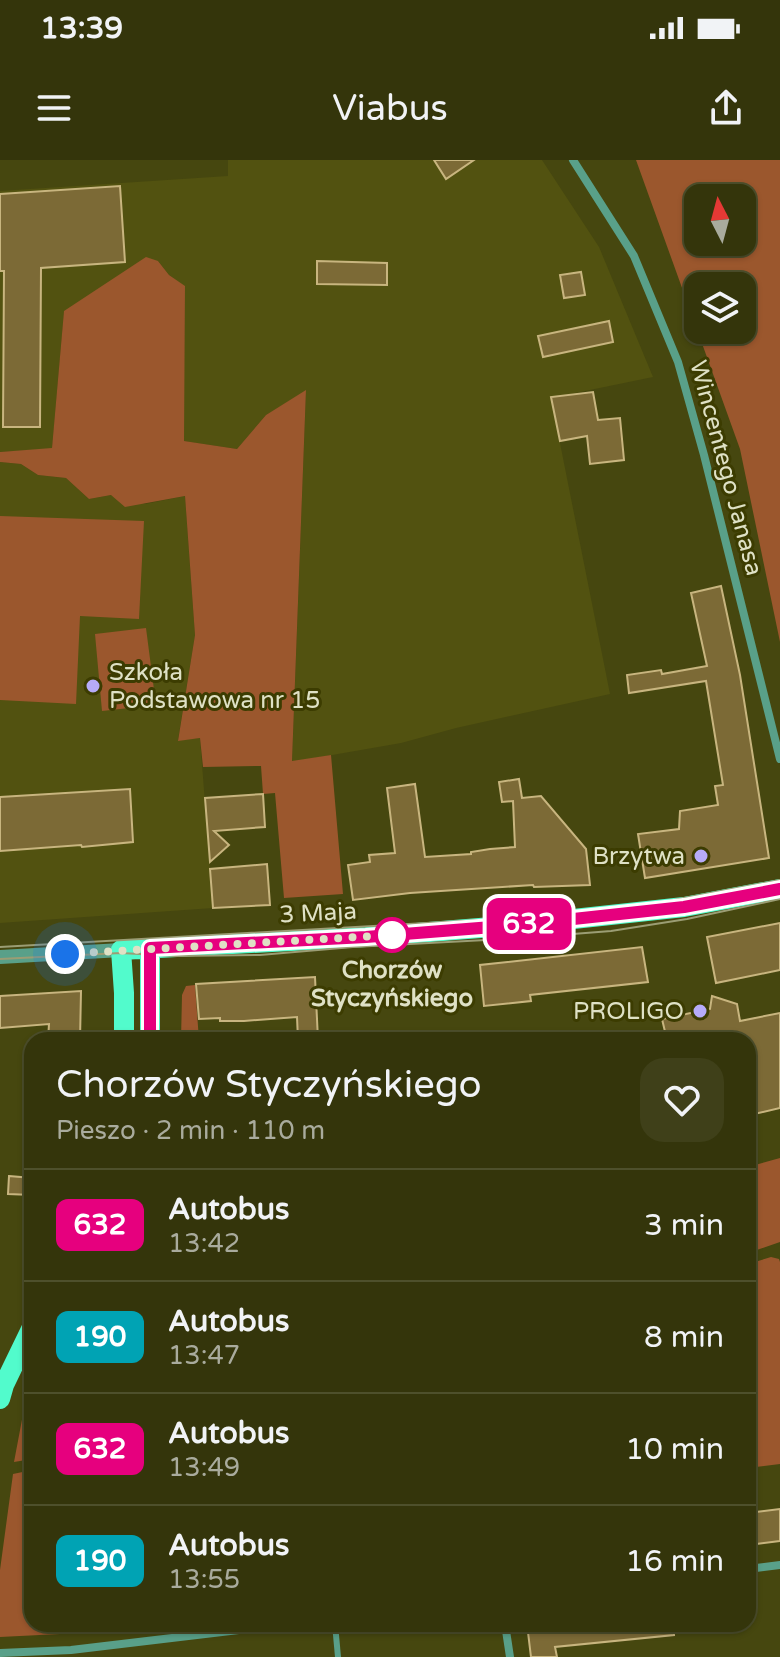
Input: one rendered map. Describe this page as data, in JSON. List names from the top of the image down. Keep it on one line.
{"streets":{"main road":["3 Maja"],"street":["Wincentego Janasa"]},"places":["Szkoła Podstawowa nr 15","Brzytwa","Chorzów Styczyńskiego","PROLIGO"],"lines":["bus line 632"],"north":"top","page":{"status":"13:39","header":"Viabus","on_map":"632","heading":["Chorzów Styczyńskiego","Pieszo · 2 min · 110 m"],"list":[{"mark":"632","name":"Autobus","note":"13:42","value":"3 min"},{"mark":"190","name":"Autobus","note":"13:47","value":"8 min"},{"mark":"632","name":"Autobus","note":"13:49","value":"10 min"},{"mark":"190","name":"Autobus","note":"13:55","value":"16 min"}]}}
